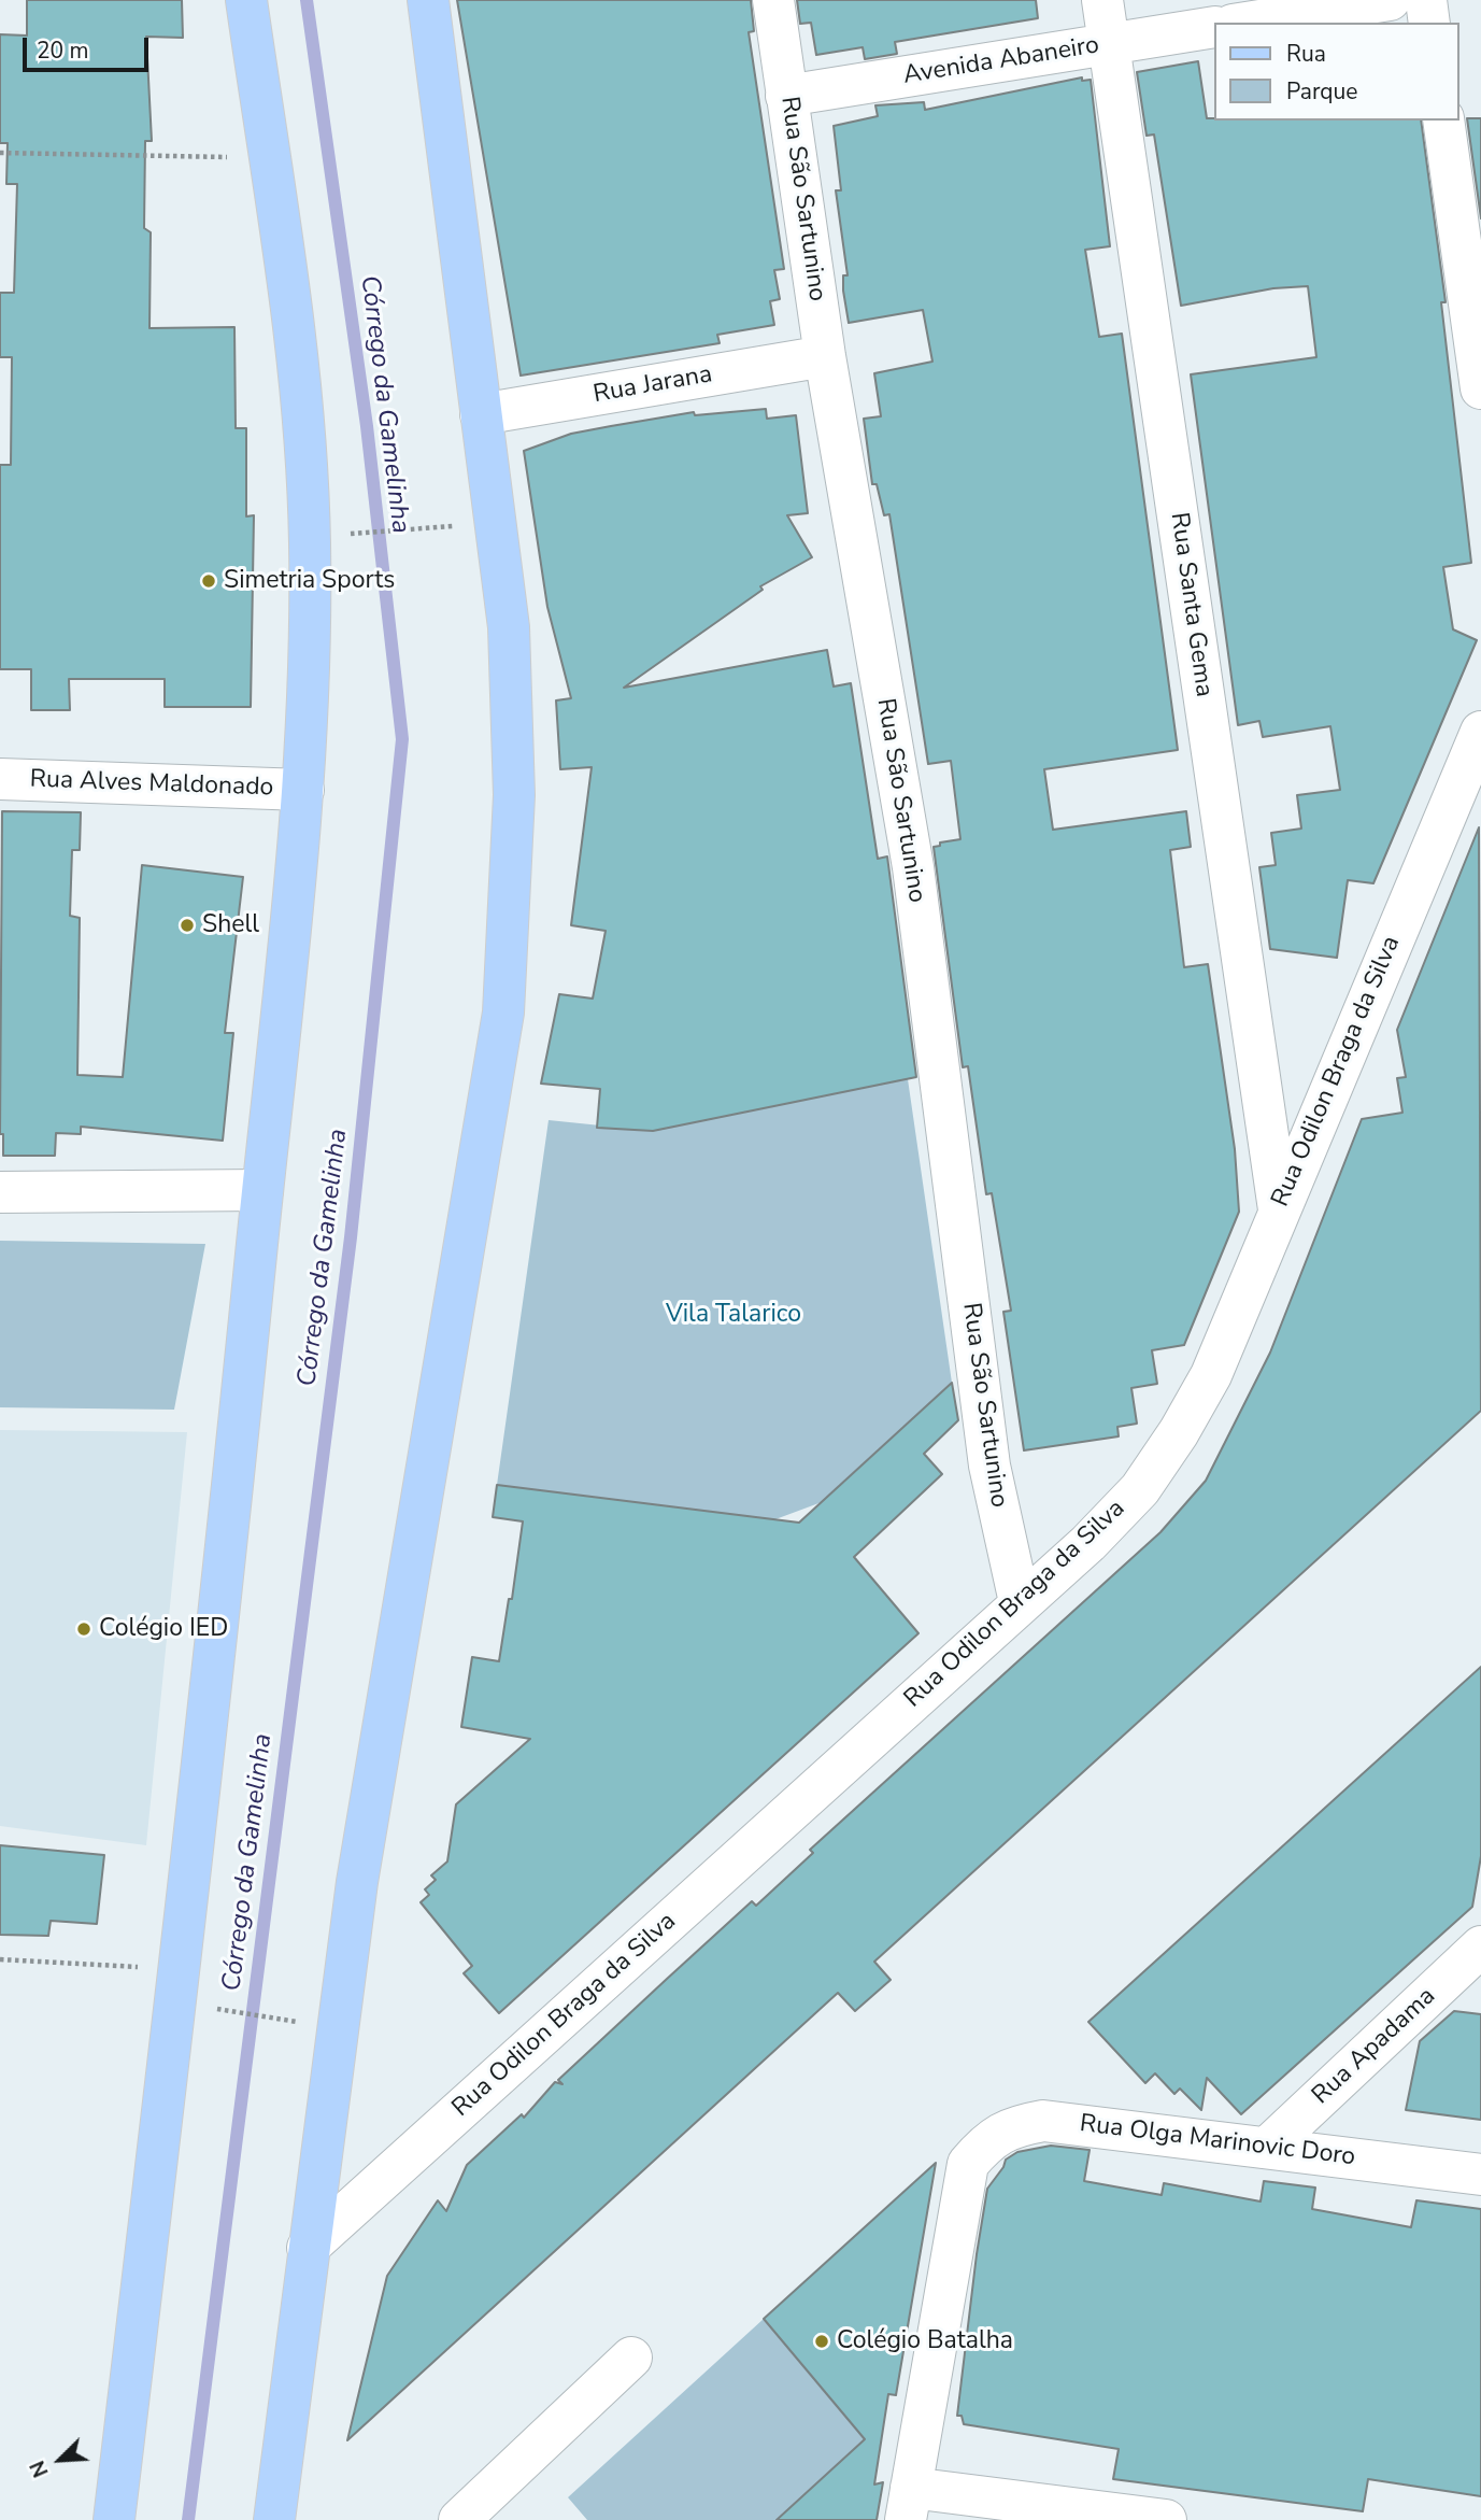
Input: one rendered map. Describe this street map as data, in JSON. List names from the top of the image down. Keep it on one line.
{"streets":{"street":["Avenida Abaneiro","Rua São Sartunino","Rua Jarana","Rua Santa Gema","Rua Alves Maldonado","Rua Odilon Braga da Silva","Rua Apadama","Rua Olga Marinovic Doro"]},"crossings":[["Avenida Abaneiro","Rua São Sartunino"],["Avenida Abaneiro","Rua Santa Gema"],["Rua São Sartunino","Rua Jarana"],["Rua São Sartunino","Rua Odilon Braga da Silva"],["Rua Santa Gema","Rua Odilon Braga da Silva"],["Rua Apadama","Rua Olga Marinovic Doro"]],"water":["Córrego da Gamelinha"],"parks":["Vila Talarico"],"places":["Simetria Sports","Shell","Colégio IED","Colégio Batalha"],"legend":["Rua","Parque"],"scale_bar":"20 m","north":"bottom left"}
